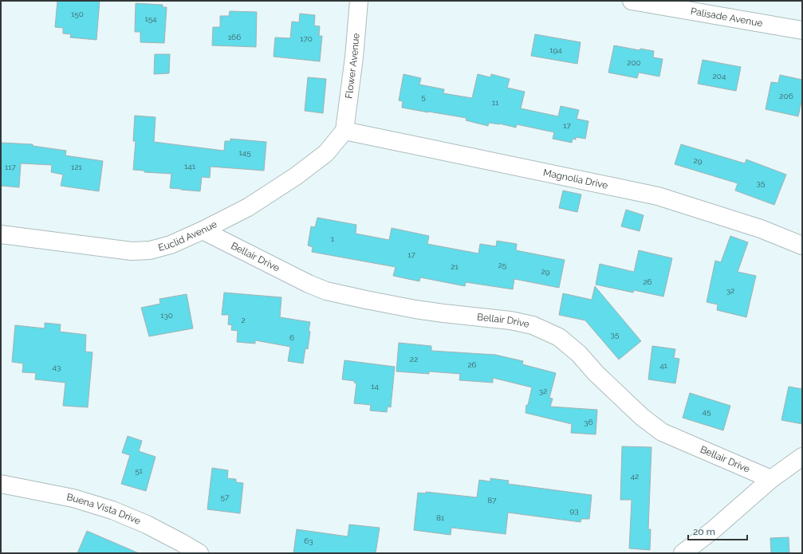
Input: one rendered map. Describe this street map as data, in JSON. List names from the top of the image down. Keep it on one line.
{"streets":{"street":["Palisade Avenue","Flower Avenue","Magnolia Drive","Euclid Avenue","Bellair Drive","Buena Vista Drive"]},"crossings":[["Flower Avenue","Magnolia Drive"],["Flower Avenue","Euclid Avenue"],["Magnolia Drive","Euclid Avenue"],["Euclid Avenue","Bellair Drive"]],"house_numbers":["150","154","166","170","194","200","204","206","5","11","17","145","29","141","117","121","35","1","17","25","21","29","26","32","130","2","35","6","22","26","41","43","14","32","45","36","51","42","57","87","93","81","63"],"scale_bar":"20 m"}
